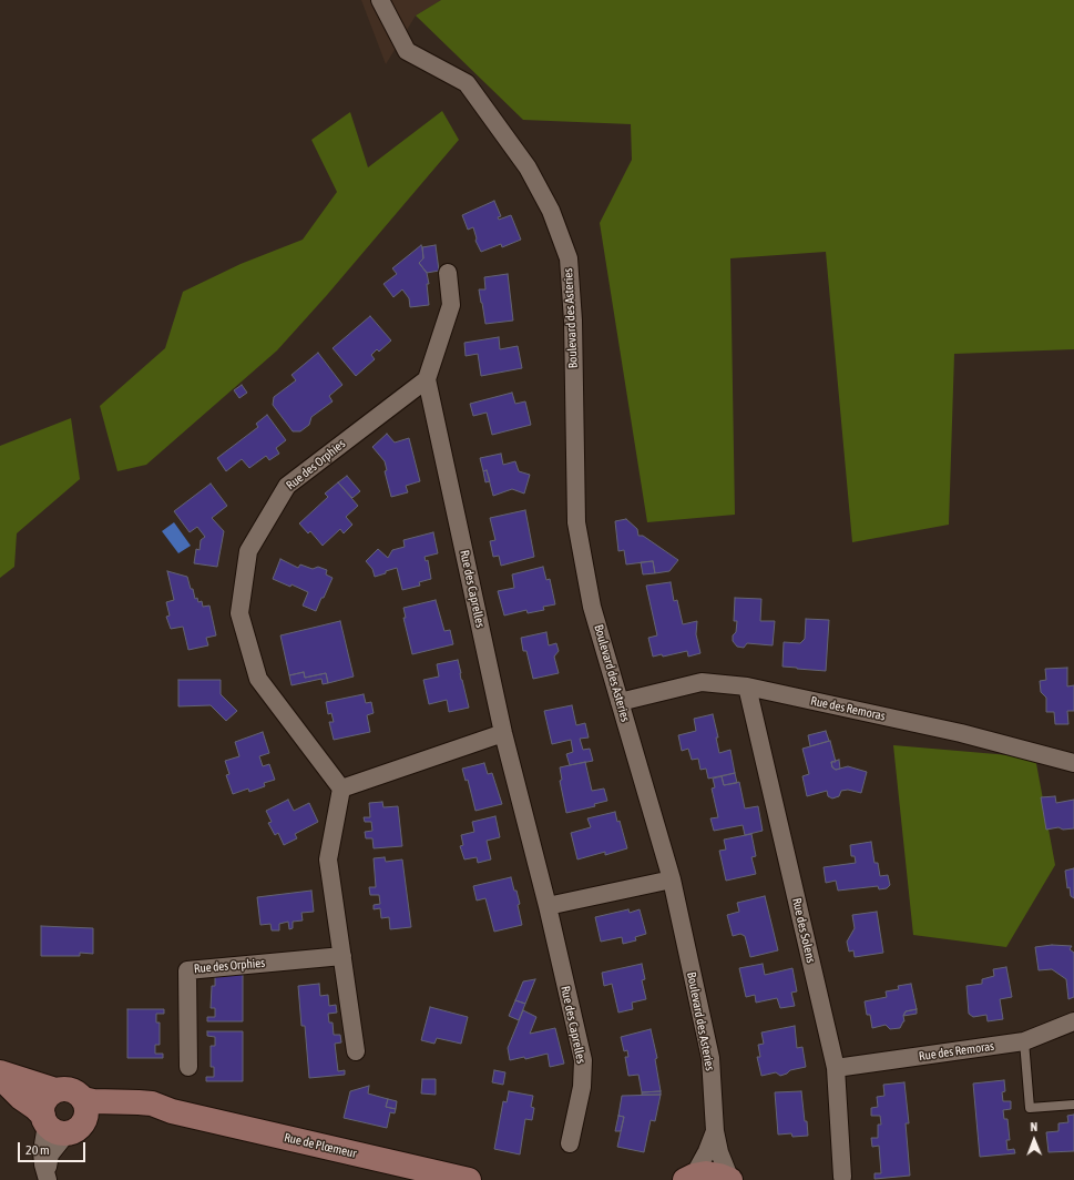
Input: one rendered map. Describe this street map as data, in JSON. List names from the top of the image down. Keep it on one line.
{"streets":{"main road":["Rue de Plœmeur"],"street":["Boulevard des Asteries","Rue des Orphies","Rue des Caprelles","Rue des Remoras","Rue des Solens"]},"crossings":[["Boulevard des Asteries","Rue des Remoras"],["Rue des Orphies","Rue des Caprelles"],["Rue des Remoras","Rue des Solens"]],"scale_bar":"20 m","north":"top"}
